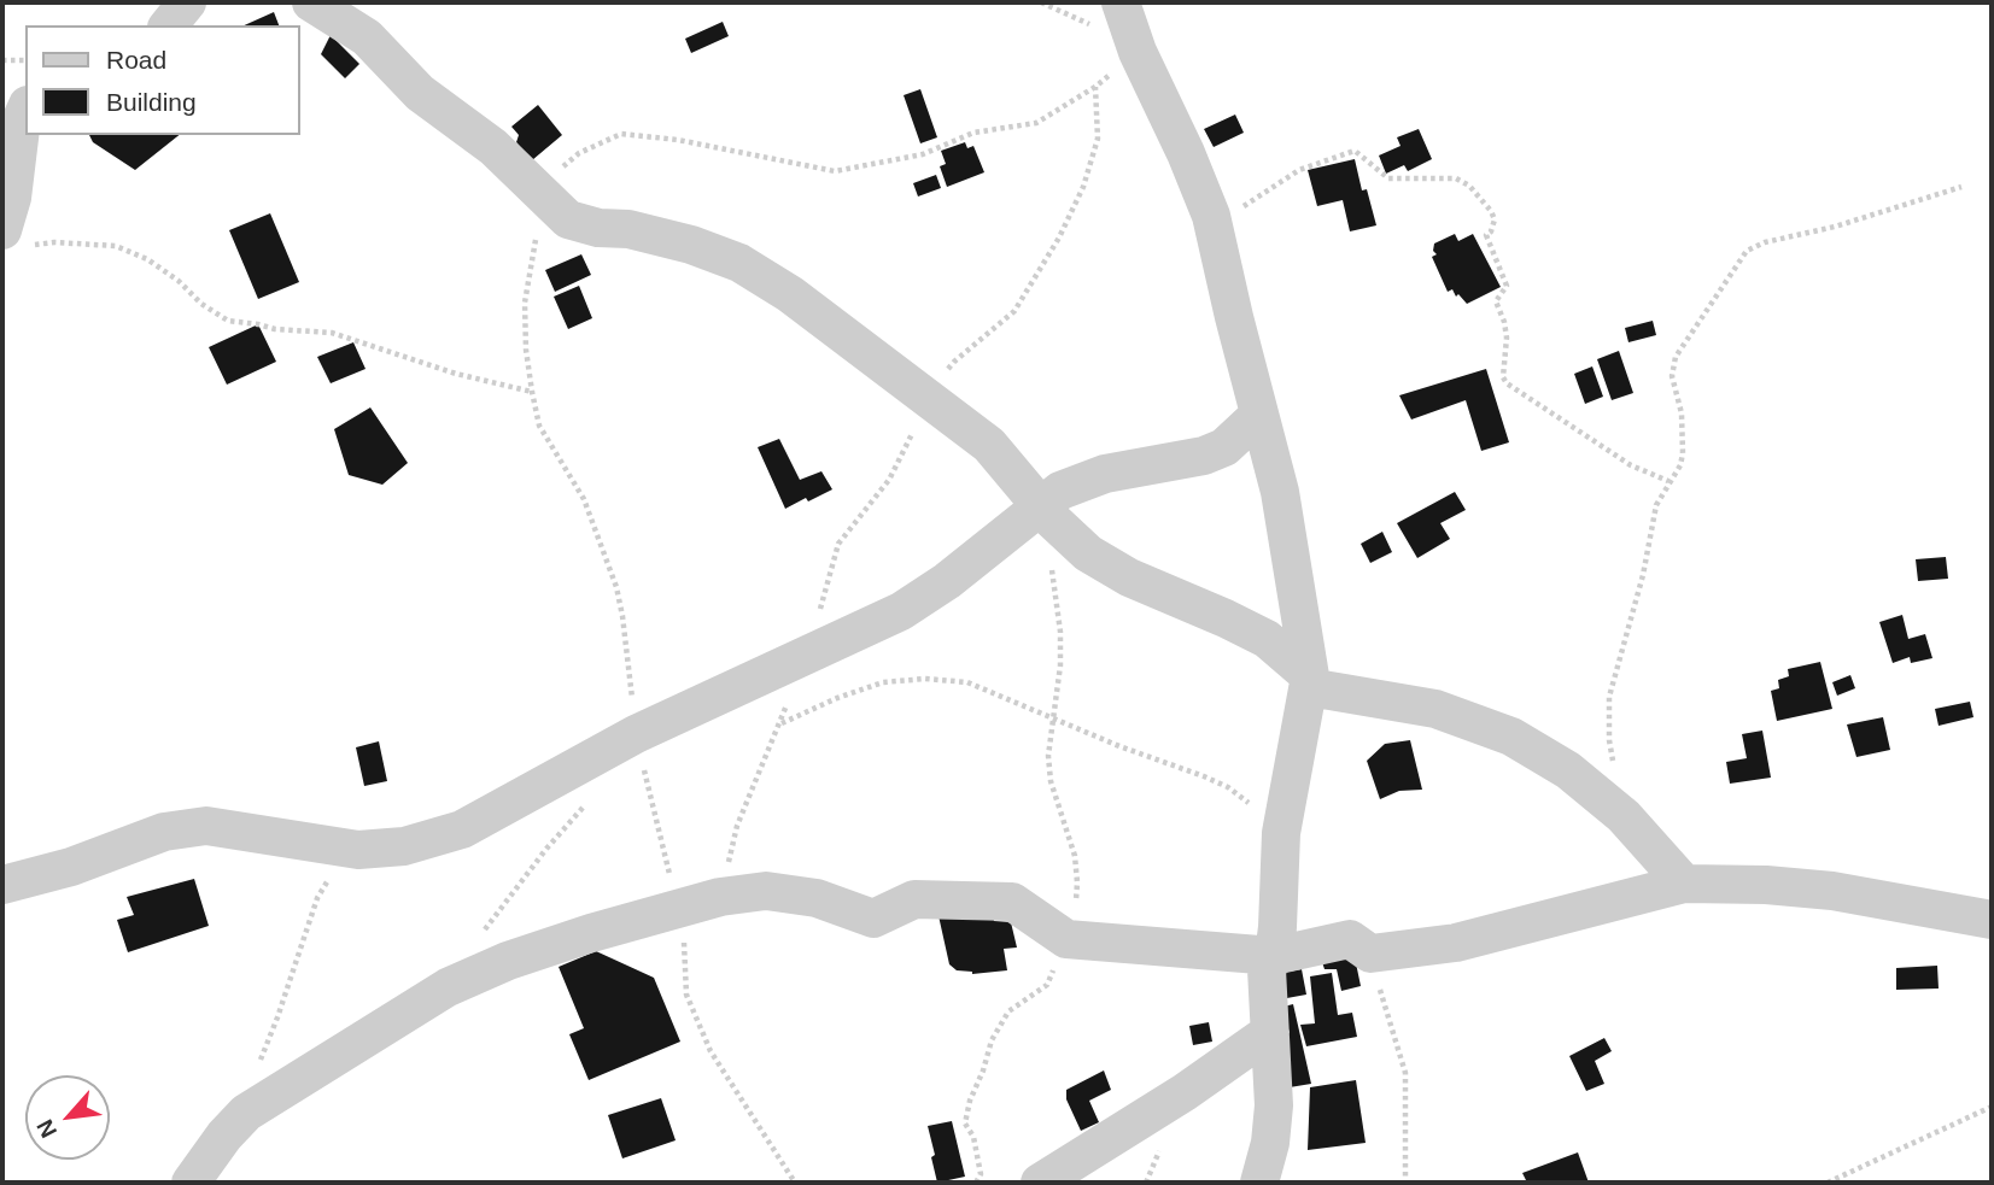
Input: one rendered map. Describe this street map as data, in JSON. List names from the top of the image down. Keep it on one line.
{"legend":["Road","Building"],"north":"bottom left"}
